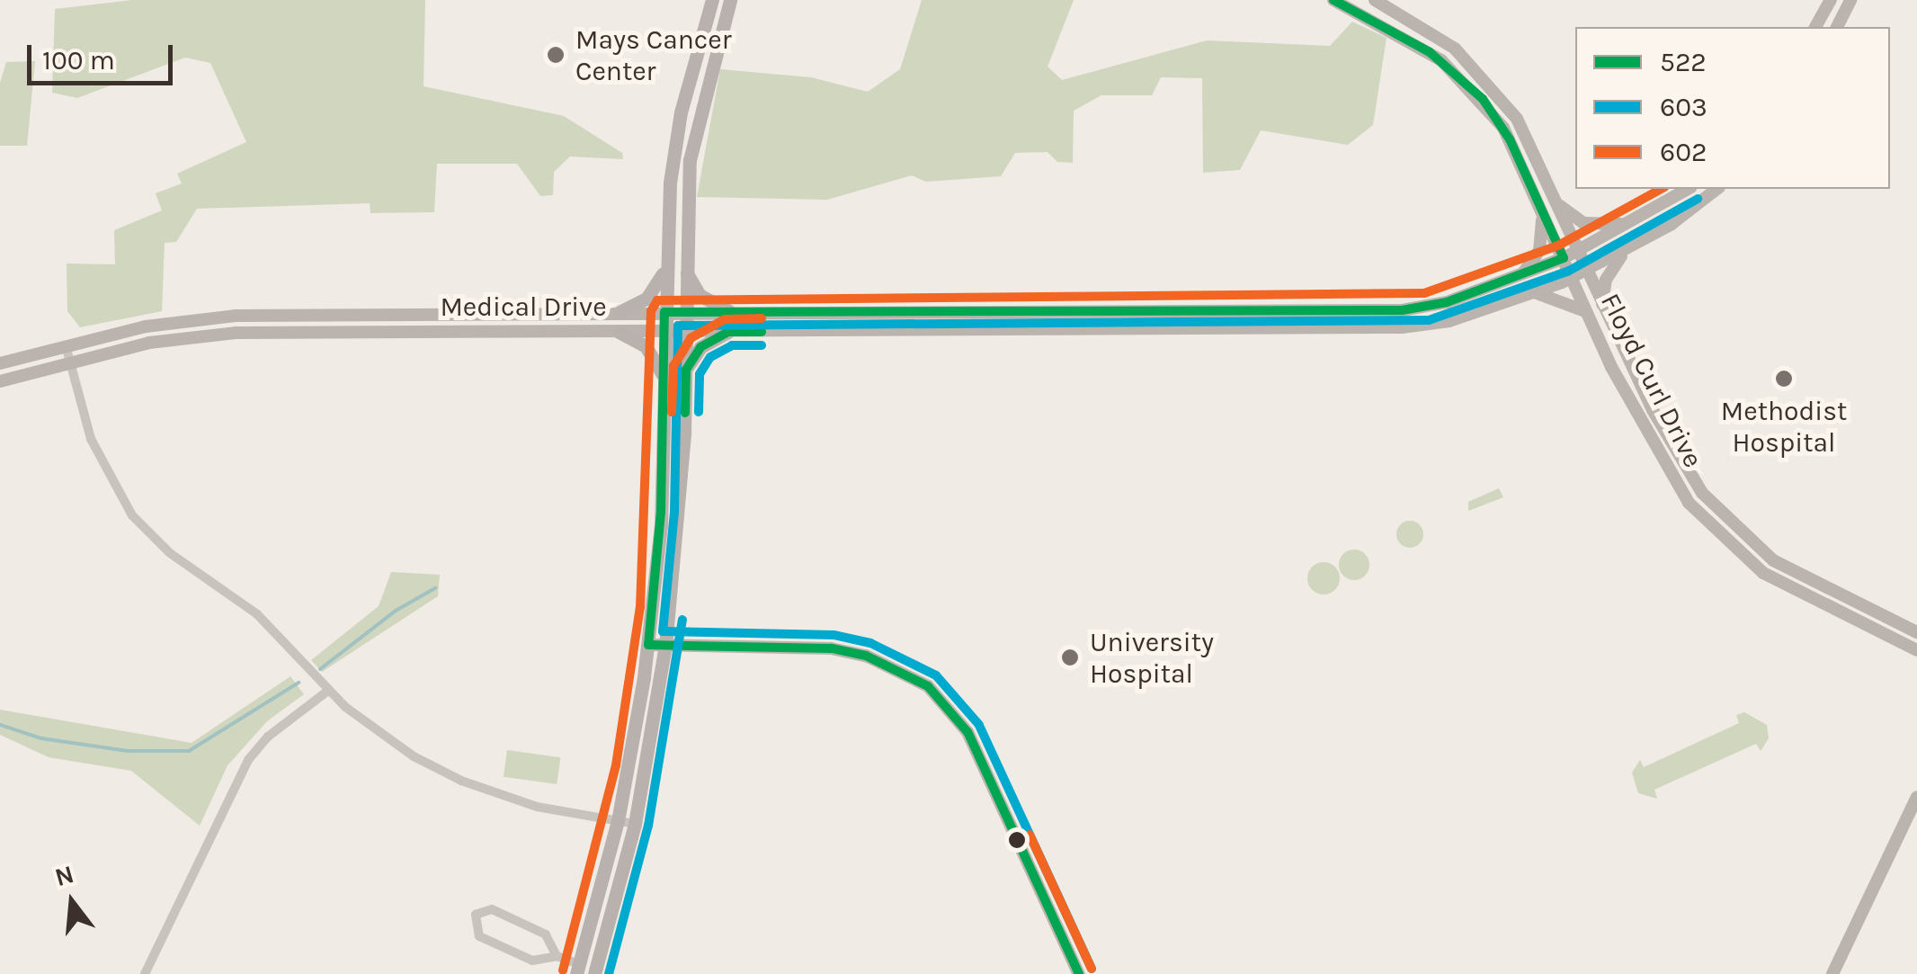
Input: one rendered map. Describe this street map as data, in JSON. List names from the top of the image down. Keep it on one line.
{"streets":{"street":["Medical Drive","Floyd Curl Drive"]},"crossings":[["Medical Drive","Floyd Curl Drive"]],"places":["Mays Cancer Center","Methodist Hospital","University Hospital"],"lines":["transit line 522","transit line 602","transit line 603"],"legend":["522","603","602"],"scale_bar":"100 m","north":"top"}
